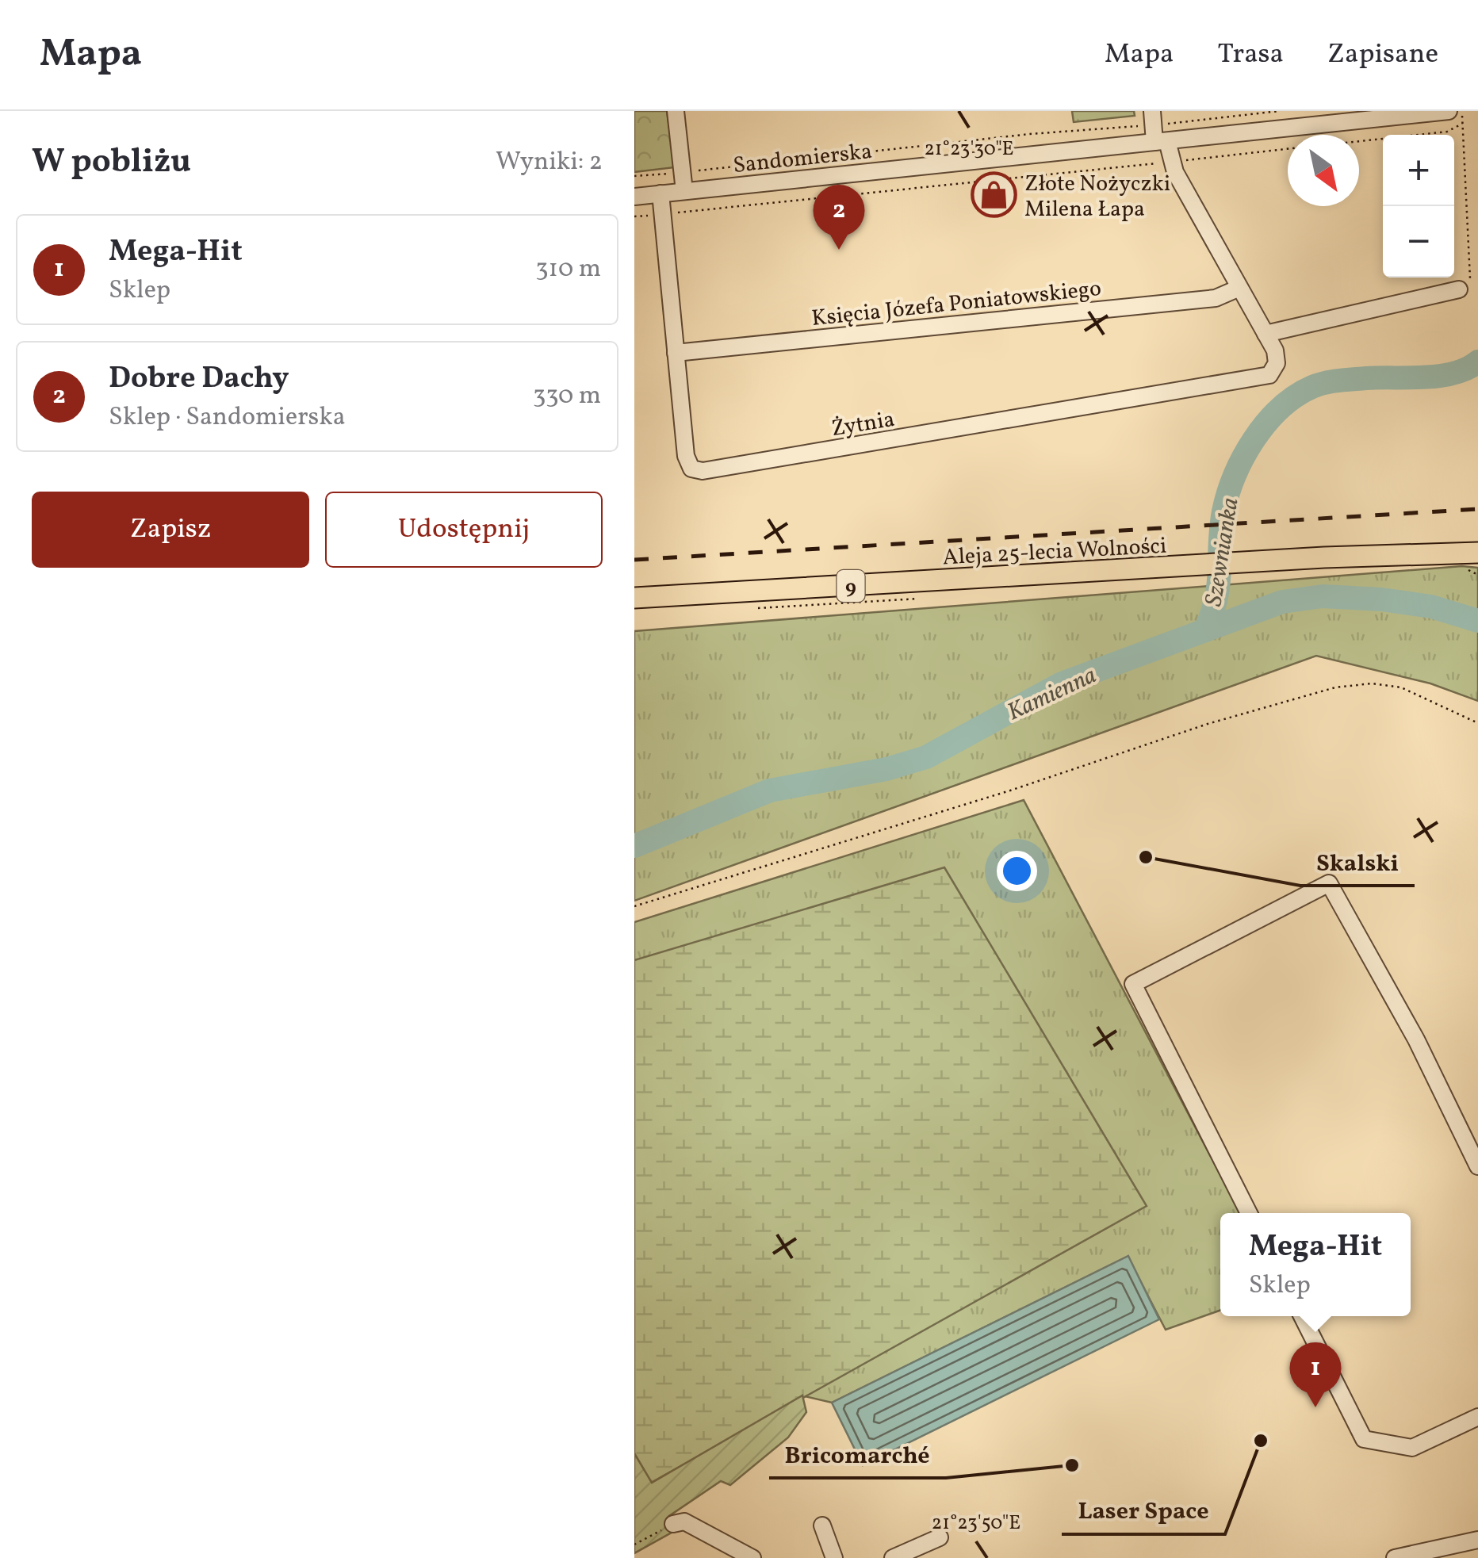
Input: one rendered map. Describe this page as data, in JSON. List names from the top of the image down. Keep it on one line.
{"streets":{"main road":["Aleja 25-lecia Wolności","9"],"street":["Sandomierska","Księcia Józefa Poniatowskiego","Żytnia"]},"crossings":[["Sandomierska","Żytnia"],["Księcia Józefa Poniatowskiego","Żytnia"]],"water":["Szewnianka","Kamienna"],"places":{"shop":["Złote Nożyczki Milena Łapa"],"other":["Skalski","Laser Space","Bricomarché"]},"north":"bottom right","page":{"header":"Mapa","nav":["Mapa","Trasa","Zapisane"],"heading":["W pobliżu","Wyniki: 2"],"map_buttons":["+","−"],"pins":["2","1"],"list":[{"mark":"1","name":"Mega-Hit","note":"Sklep","value":"310 m"},{"mark":"2","name":"Dobre Dachy","note":"Sklep · Sandomierska","value":"330 m"}],"buttons":["Zapisz","Udostępnij"],"popup":["Mega-Hit","Sklep"]},"coordinates":["21°23'30\"E","21°23'50\"E"]}
